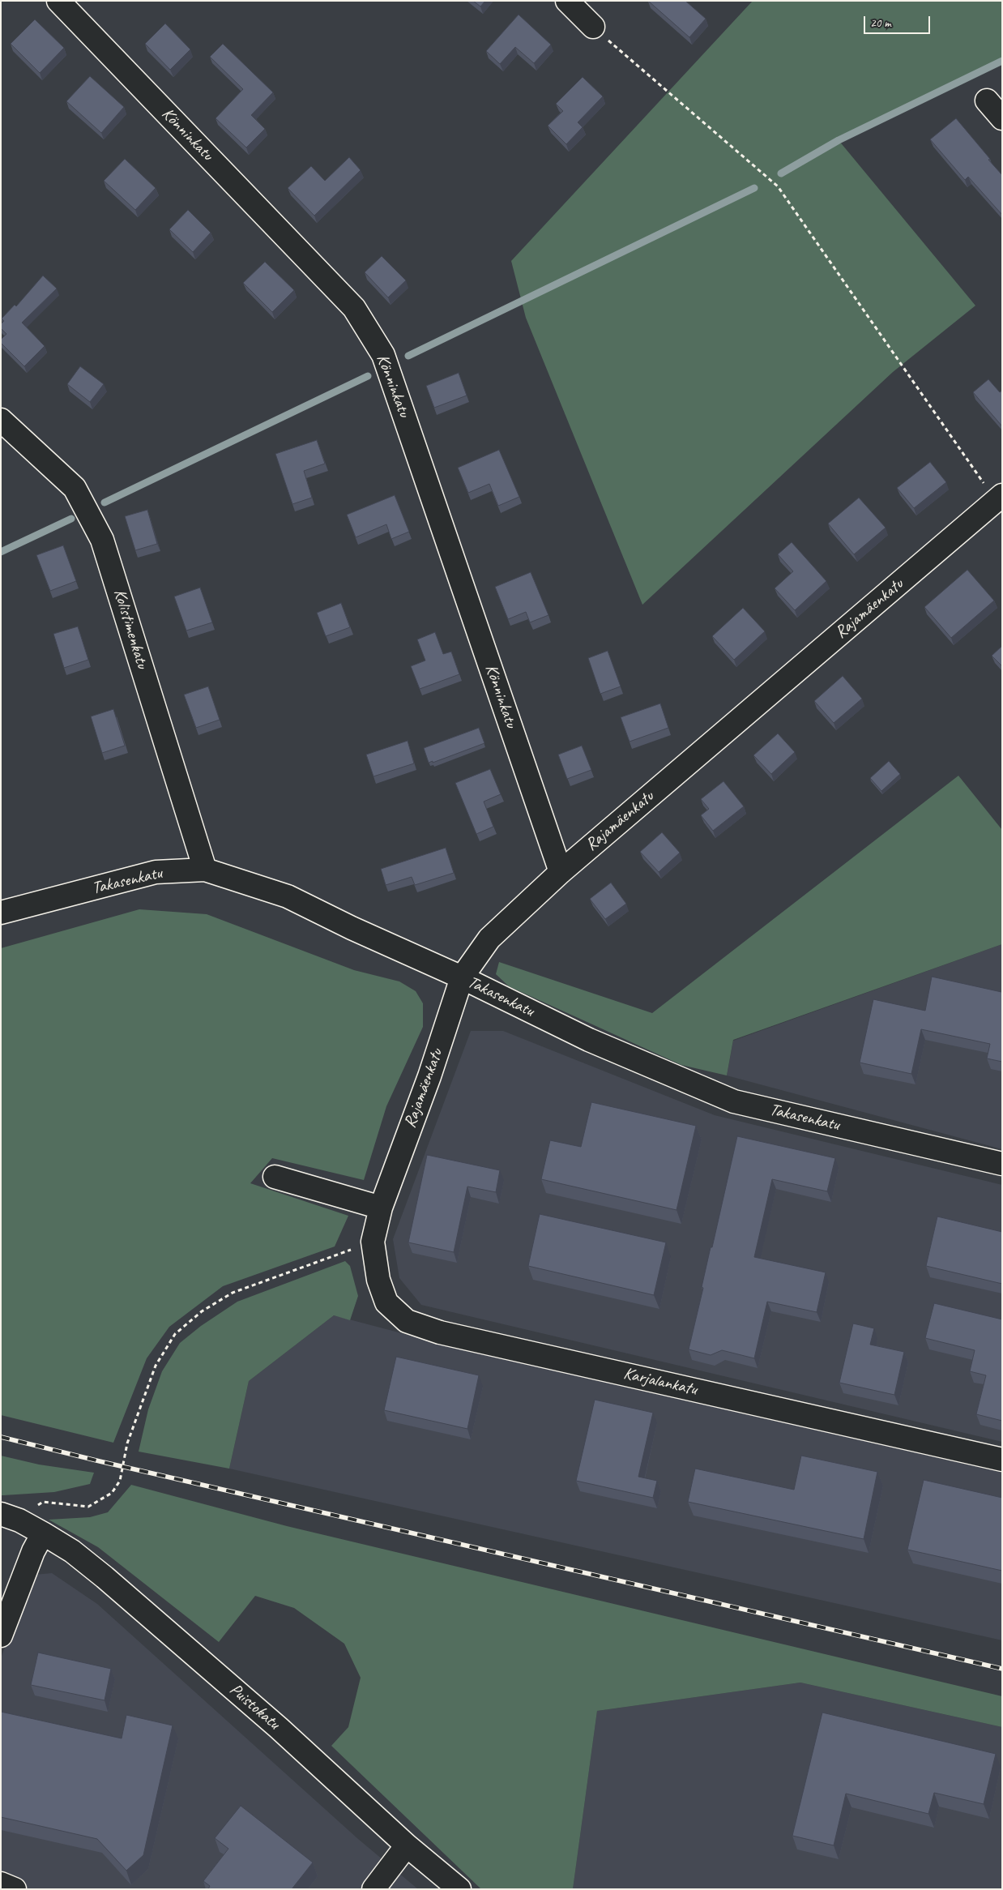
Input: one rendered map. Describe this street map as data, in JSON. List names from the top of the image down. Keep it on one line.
{"streets":{"street":["Könninkatu","Rajamäenkatu","Kolistimenkatu","Takasenkatu","Karjalankatu","Puistokatu"]},"crossings":[["Könninkatu","Rajamäenkatu"],["Rajamäenkatu","Takasenkatu"],["Rajamäenkatu","Karjalankatu"],["Kolistimenkatu","Takasenkatu"]],"scale_bar":"20 m"}
